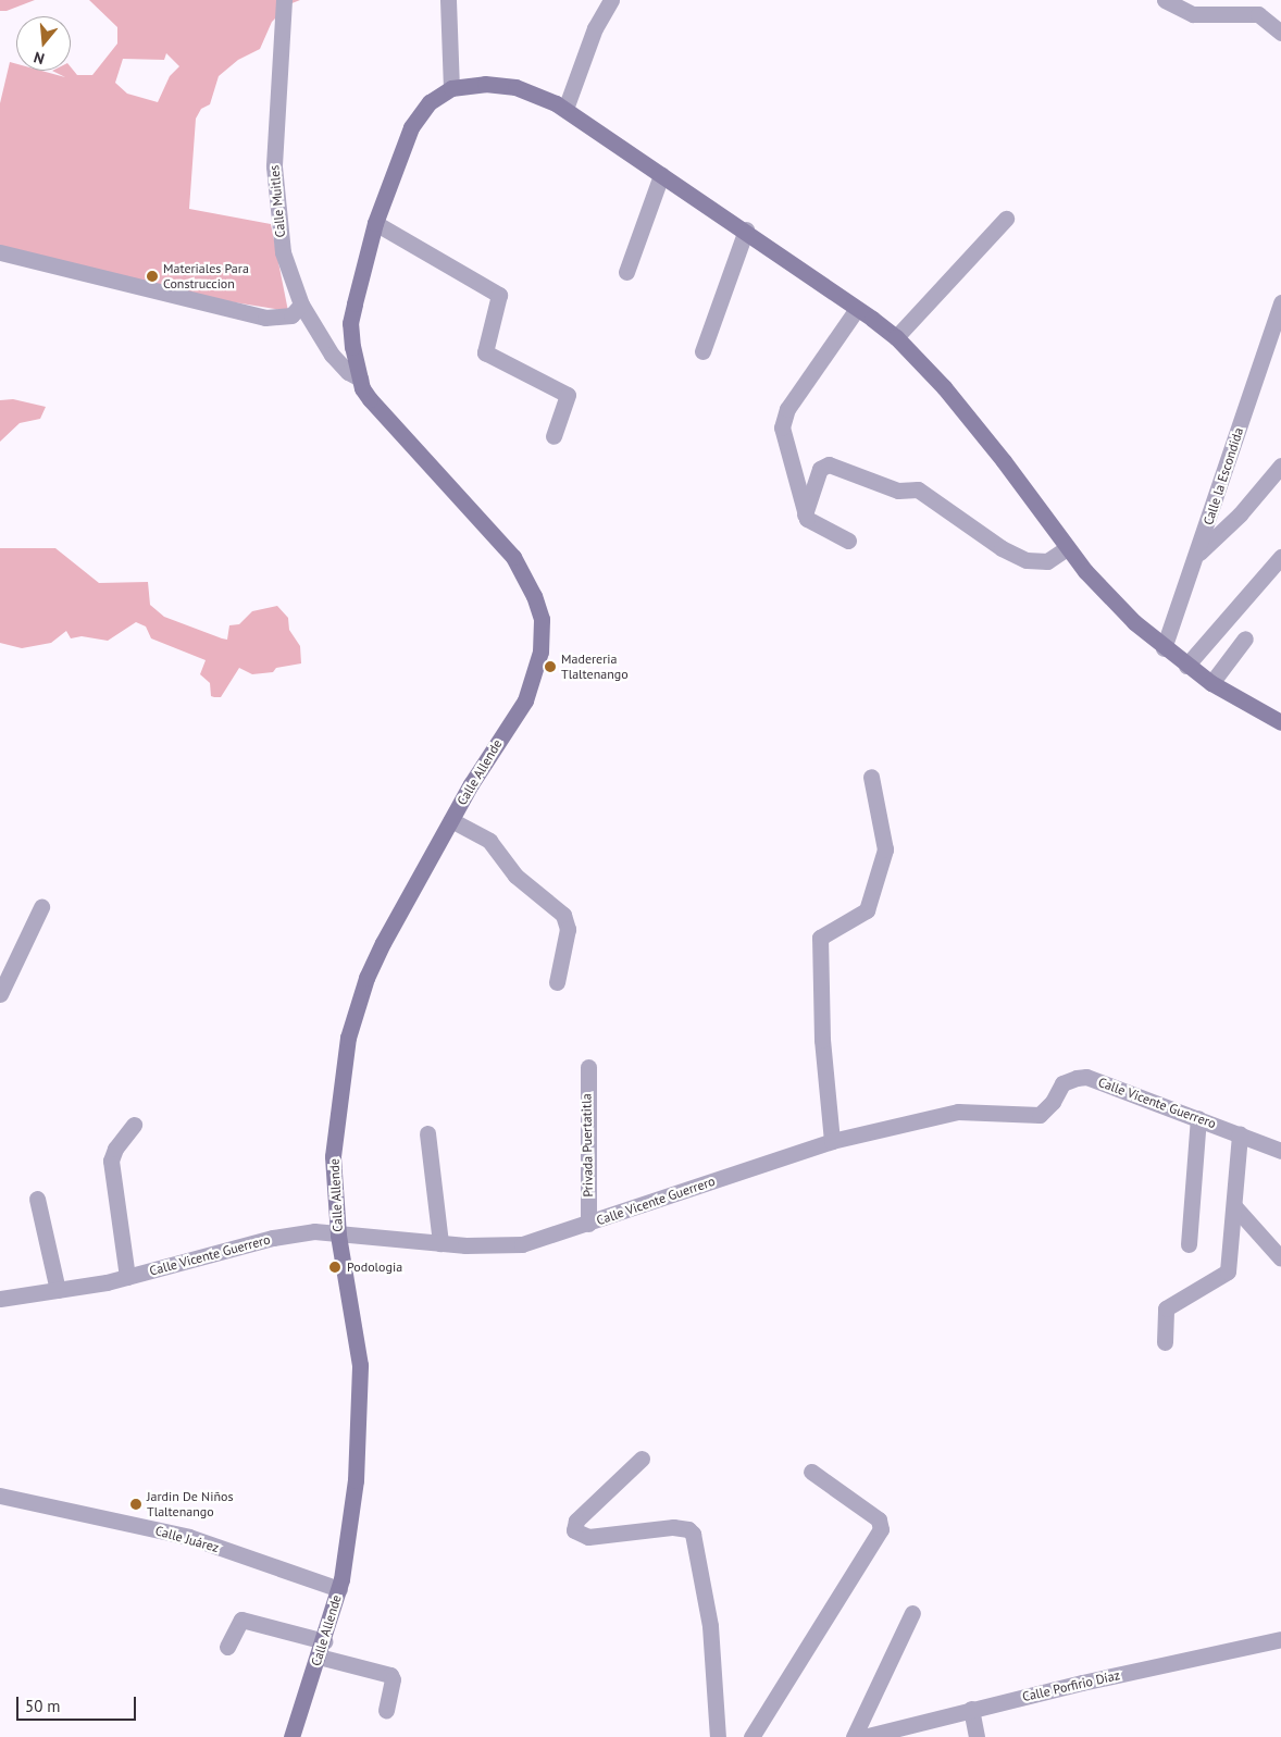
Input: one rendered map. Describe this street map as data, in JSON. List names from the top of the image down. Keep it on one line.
{"streets":{"street":["Calle Muitles","Calle la Escondida","Calle Allende","Calle Vicente Guerrero","Privada Puertatitla","Calle Juárez","Calle Porfirio Díaz"]},"crossings":[["Calle Muitles","Calle Allende"],["Calle Allende","Calle Vicente Guerrero"],["Calle Allende","Calle Juárez"],["Calle Vicente Guerrero","Privada Puertatitla"]],"places":["Materiales Para Construccion","Madereria Tlaltenango","Podologia","Jardin De Niños Tlaltenango"],"scale_bar":"50 m","north":"bottom"}
